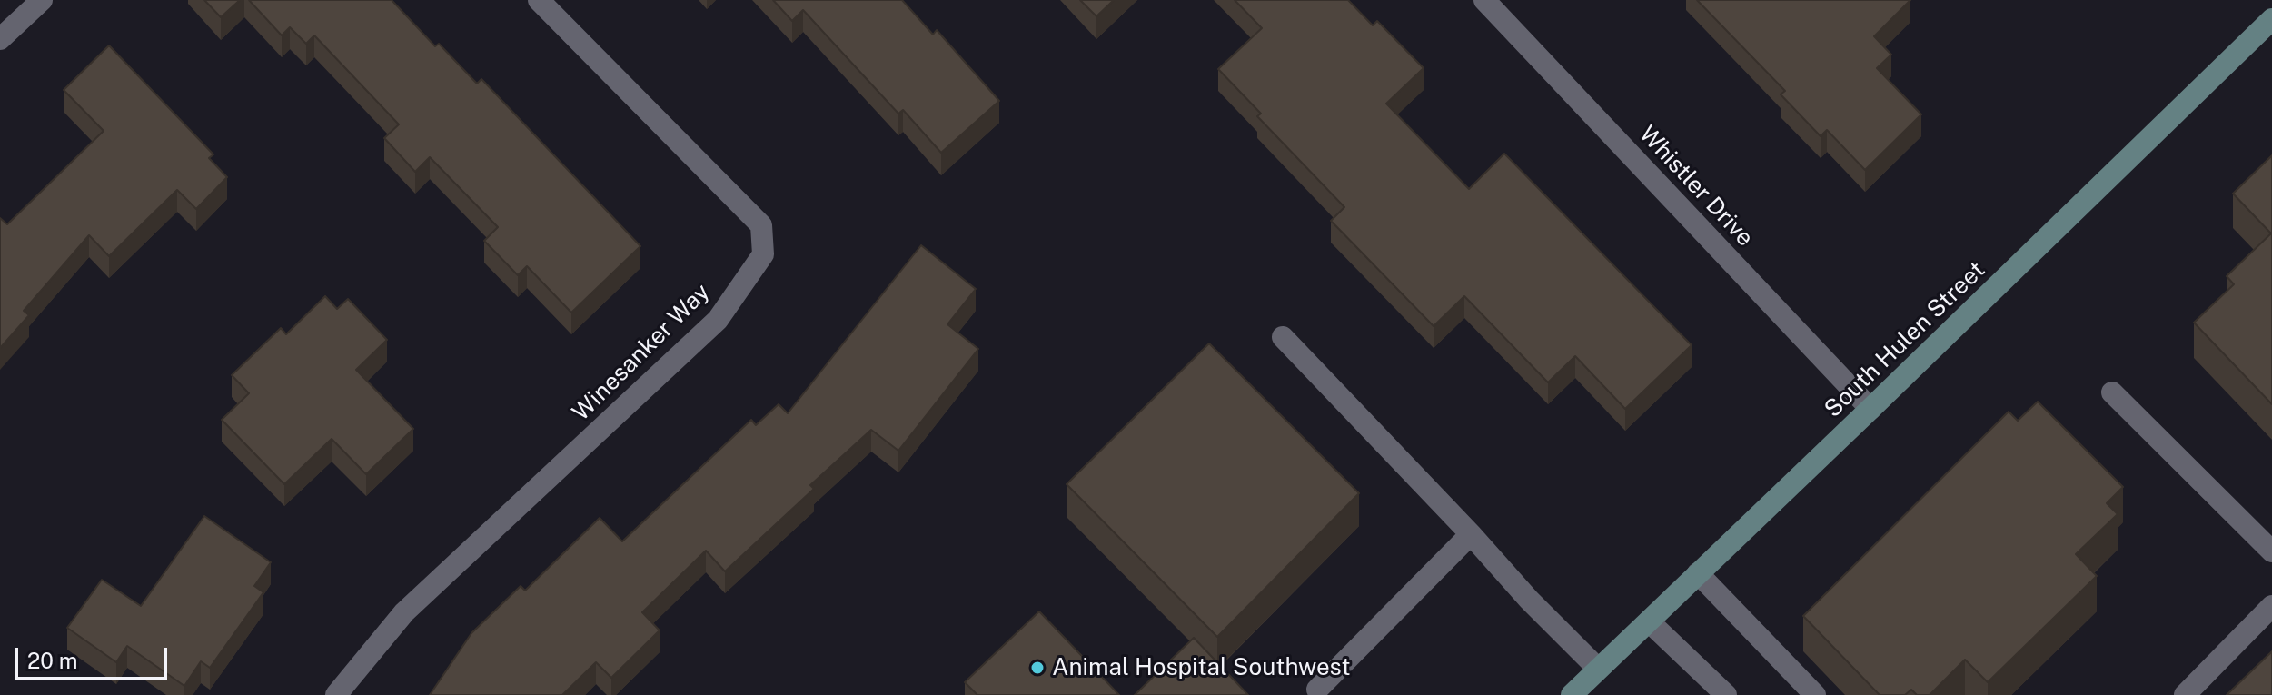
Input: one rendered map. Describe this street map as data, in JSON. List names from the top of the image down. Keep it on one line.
{"streets":{"main road":["South Hulen Street"],"street":["Whistler Drive","Winesanker Way"]},"crossings":[["Whistler Drive","South Hulen Street"]],"places":["Animal Hospital Southwest"],"scale_bar":"20 m"}
